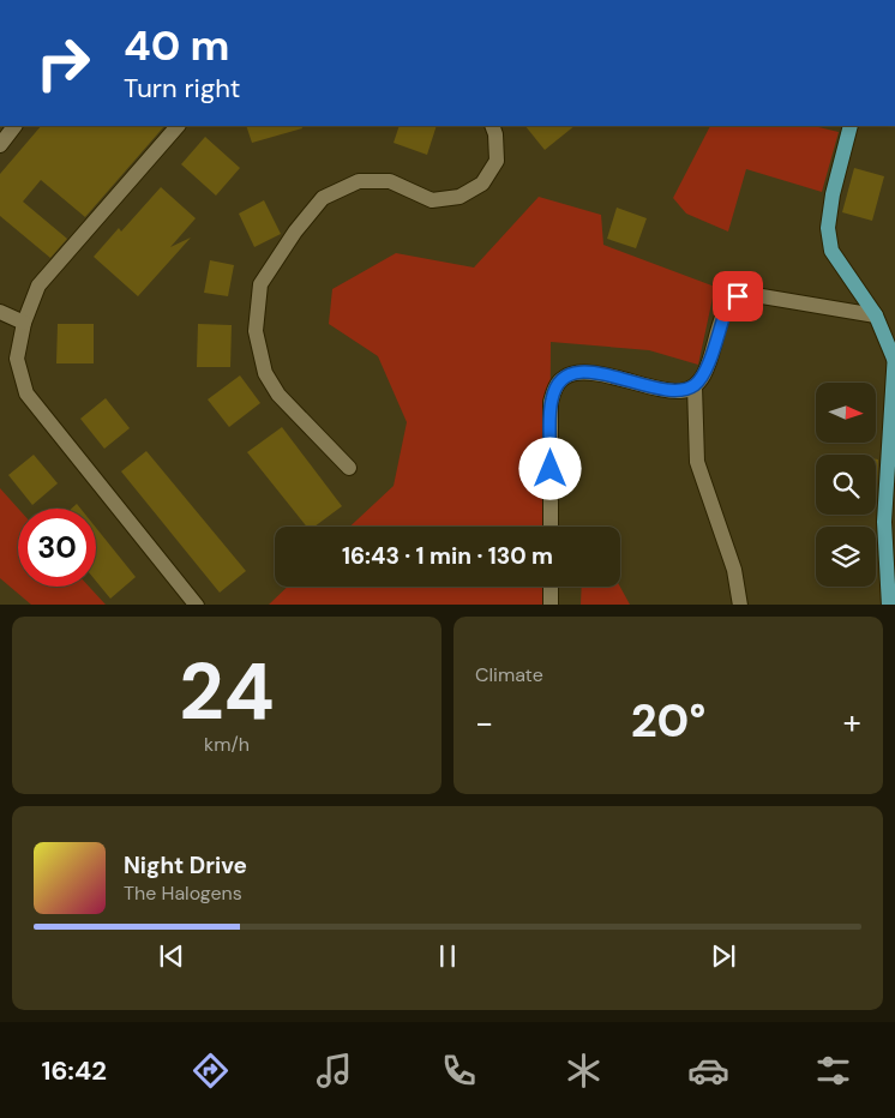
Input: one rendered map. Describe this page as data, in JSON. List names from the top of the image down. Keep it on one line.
{"north":"right","page":{"turn":["40 m","Turn right"],"limit":"30","trip":"16:43 · 1 min · 130 m","tile":[["24","km/h"],"Climate"],"heat":["−","20°","+"],"song":["Night Drive","The Halogens"],"tabs":"16:42"}}
